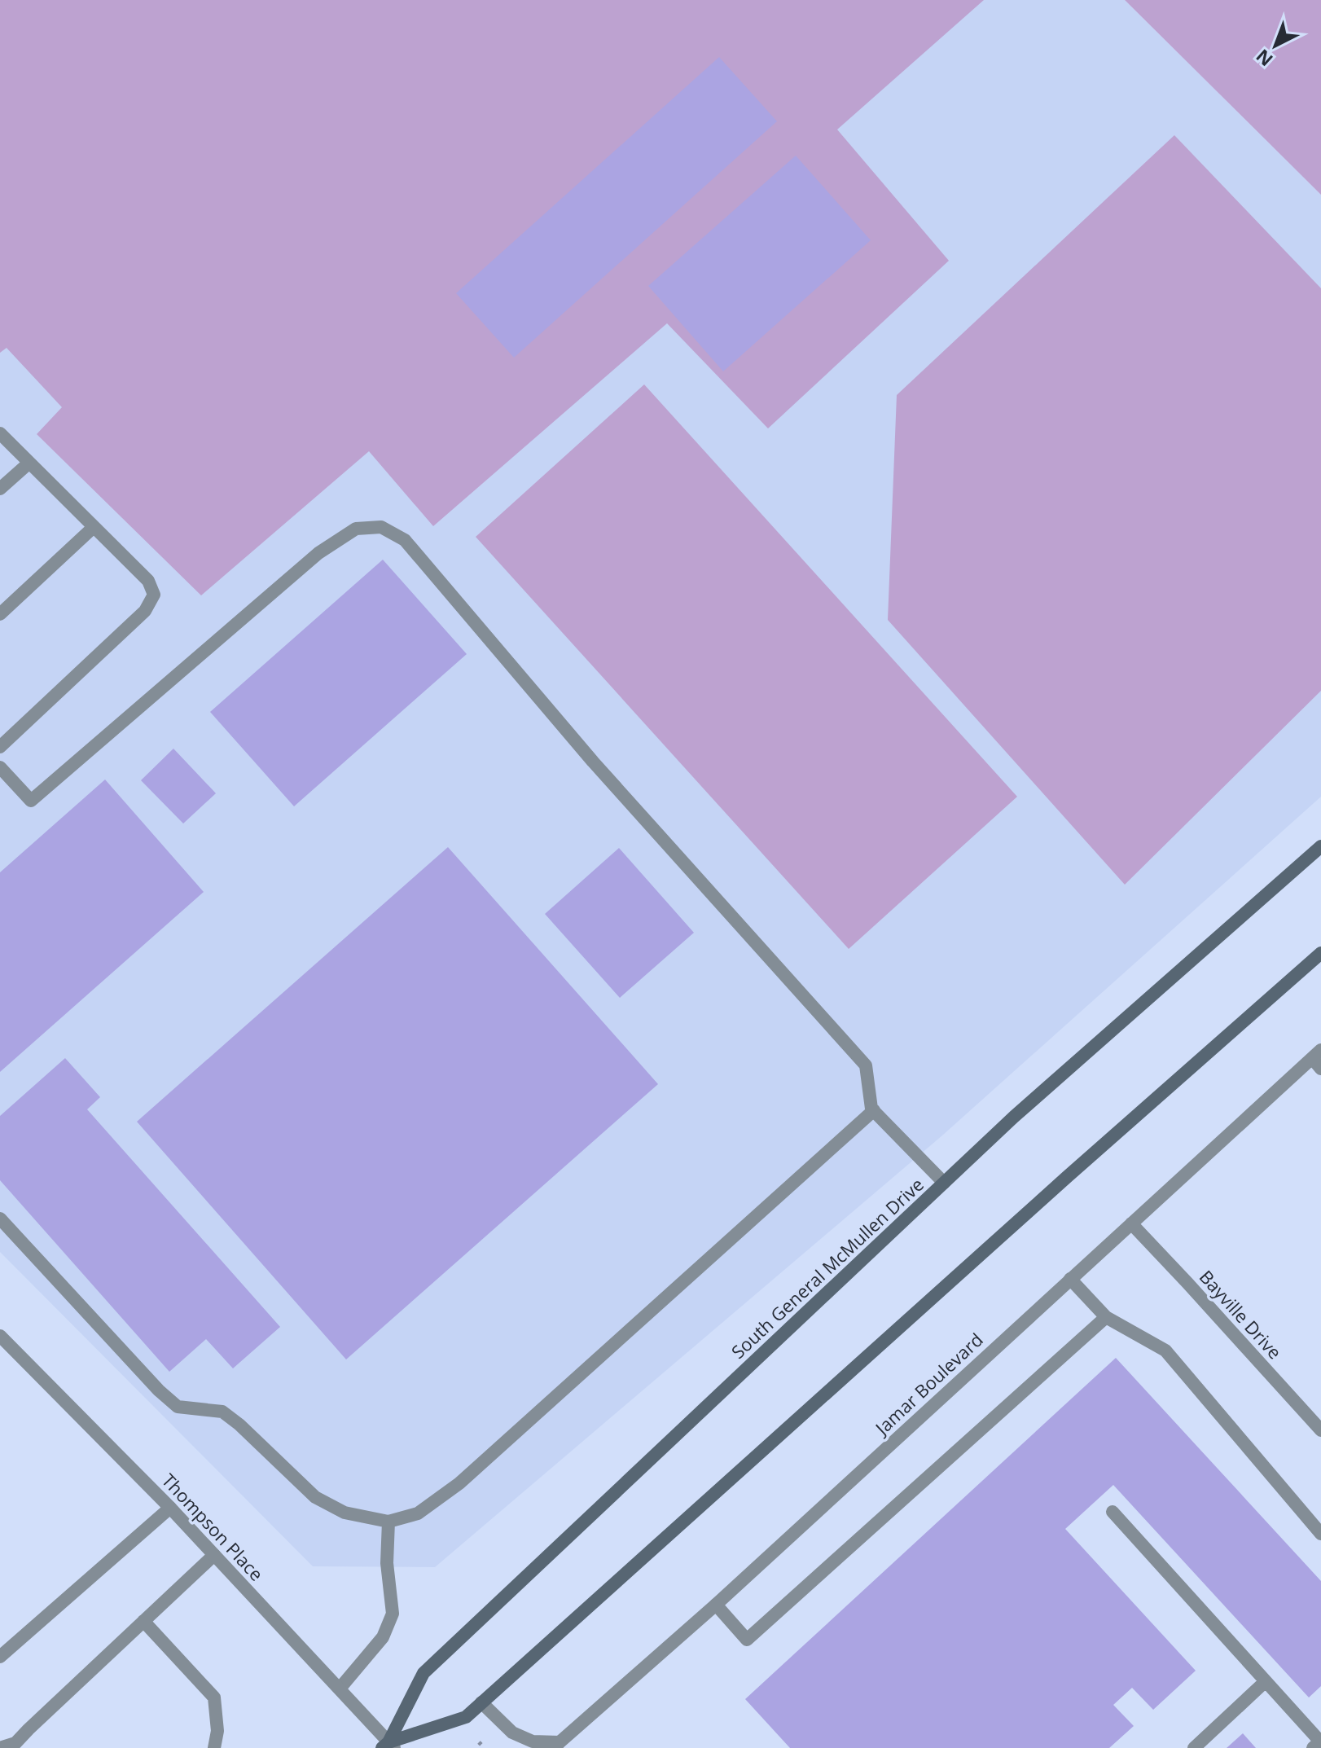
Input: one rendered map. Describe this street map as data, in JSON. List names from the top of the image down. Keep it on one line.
{"streets":{"main road":["South General McMullen Drive"],"street":["Bayville Drive","Jamar Boulevard","Thompson Place"]},"crossings":[["South General McMullen Drive","Thompson Place"],["Bayville Drive","Jamar Boulevard"]],"north":"bottom left"}
